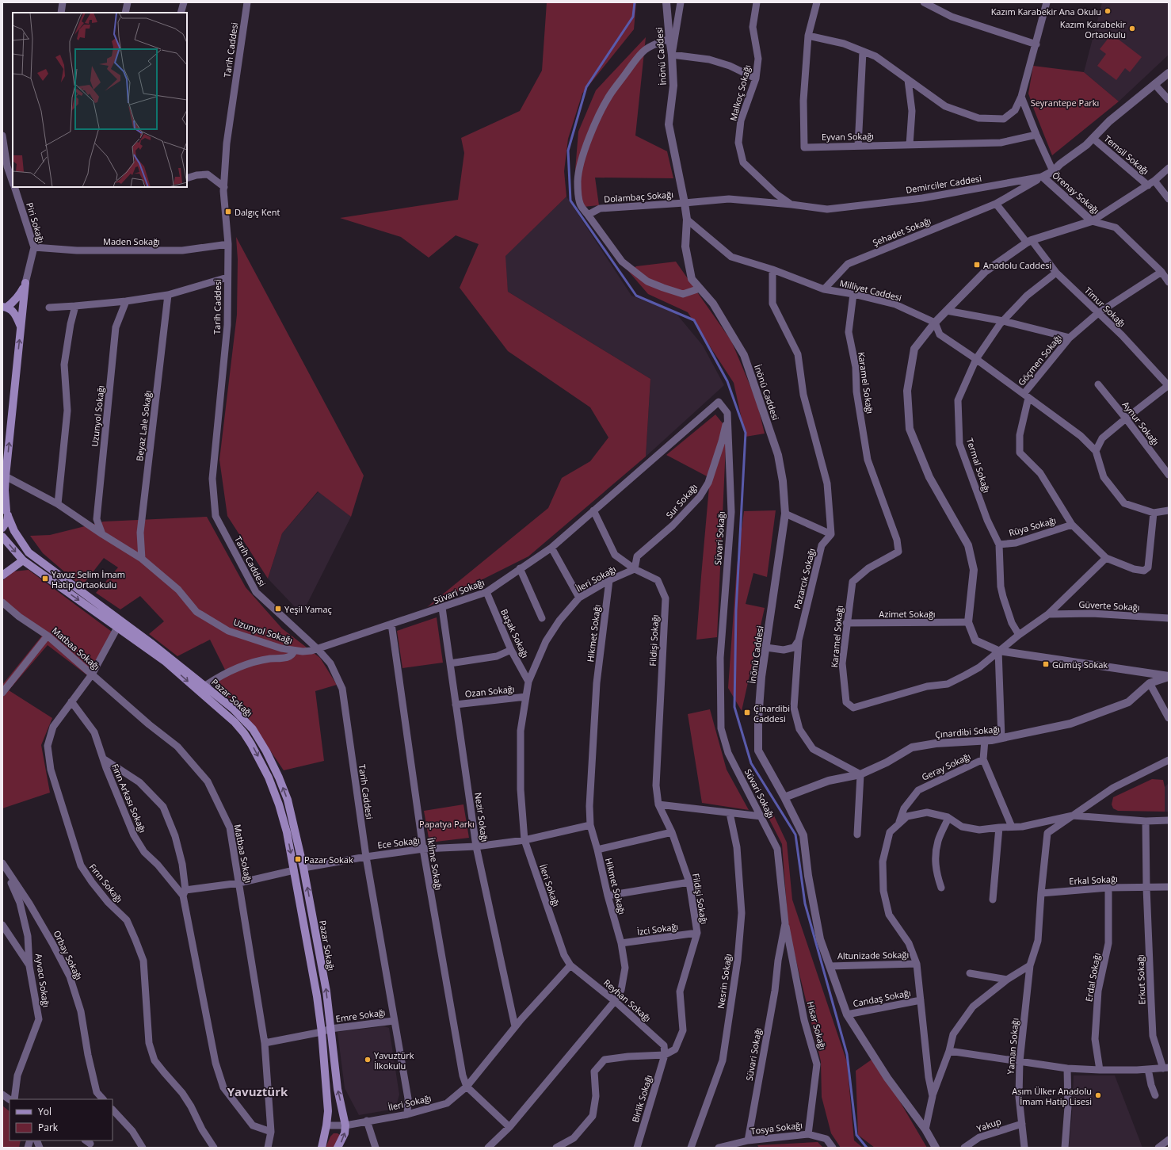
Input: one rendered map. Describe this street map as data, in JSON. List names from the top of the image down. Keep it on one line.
{"streets":{"main road":["Pazar Sokağı"],"street":["Tarih Caddesi","İnönü Caddesi","Malkoç Sokağı","Eyvan Sokağı","Temsil Sokağı","Demirciler Caddesi","Örenay Sokağı","Dolambaç Sokağı","Piri Sokağı","Şehadet Sokağı","Maden Sokağı","Milliyet Caddesi","Timur Sokağı","Göçmen Sokağı","Karamel Sokağı","Uzunyol Sokağı","Aynur Sokağı","Beyaz Lale Sokağı","Termal Sokağı","Sur Sokağı","Rüya Sokağı","Süvari Sokağı","İleri Sokağı","Pazarcık Sokağı","Güverte Sokağı","Azimet Sokağı","Başak Sokağı","Hikmet Sokağı","Fildişi Sokağı","Matbaa Sokağı","Ozan Sokağı","Çınardibi Sokağı","Geray Sokağı","Fırın Arkası Sokağı","Nezir Sokağı","Ece Sokağı","İklime Sokağı","Erkal Sokağı","Fırın Sokağı","İzci Sokağı","Orbay Sokağı","Altunizade Sokağı","Erdal Sokağı","Erkut Sokağı","Ayvacı Sokağı","Nesrin Sokağı","Candaş Sokağı","Reyhan Sokağı","Emre Sokağı","Hisar Sokağı","Yaman Sokağı","Birlik Sokağı","Yakup","Tosya Sokağı"]},"crossings":[["Tarih Caddesi","Maden Sokağı"],["Tarih Caddesi","Uzunyol Sokağı"],["Tarih Caddesi","Süvari Sokağı"],["Tarih Caddesi","İleri Sokağı"],["Tarih Caddesi","Ece Sokağı"],["Tarih Caddesi","Emre Sokağı"],["İnönü Caddesi","Demirciler Caddesi"],["İnönü Caddesi","Dolambaç Sokağı"],["İnönü Caddesi","Milliyet Caddesi"],["İnönü Caddesi","Çınardibi Sokağı"],["İnönü Caddesi","Altunizade Sokağı"],["İnönü Caddesi","Candaş Sokağı"],["Malkoç Sokağı","Demirciler Caddesi"],["Eyvan Sokağı","Örenay Sokağı"],["Temsil Sokağı","Demirciler Caddesi"],["Demirciler Caddesi","Örenay Sokağı"],["Demirciler Caddesi","Dolambaç Sokağı"],["Demirciler Caddesi","Şehadet Sokağı"],["Örenay Sokağı","Şehadet Sokağı"],["Örenay Sokağı","Göçmen Sokağı"],["Piri Sokağı","Maden Sokağı"],["Şehadet Sokağı","Milliyet Caddesi"],["Milliyet Caddesi","Karamel Sokağı"],["Timur Sokağı","Göçmen Sokağı"],["Timur Sokağı","Termal Sokağı"],["Göçmen Sokağı","Karamel Sokağı"],["Göçmen Sokağı","Rüya Sokağı"],["Karamel Sokağı","Termal Sokağı"],["Karamel Sokağı","Güverte Sokağı"],["Karamel Sokağı","Azimet Sokağı"],["Uzunyol Sokağı","Beyaz Lale Sokağı"],["Uzunyol Sokağı","Süvari Sokağı"],["Termal Sokağı","Rüya Sokağı"],["Sur Sokağı","Süvari Sokağı"],["Sur Sokağı","İleri Sokağı"],["Sur Sokağı","Fildişi Sokağı"],["Süvari Sokağı","Başak Sokağı"],["Süvari Sokağı","Fildişi Sokağı"],["Süvari Sokağı","Nezir Sokağı"],["Süvari Sokağı","İklime Sokağı"],["Süvari Sokağı","Hisar Sokağı"],["Süvari Sokağı","Tosya Sokağı"],["İleri Sokağı","Başak Sokağı"],["İleri Sokağı","Hikmet Sokağı"],["İleri Sokağı","Fildişi Sokağı"],["İleri Sokağı","Ozan Sokağı"],["İleri Sokağı","Pazar Sokağı"],["İleri Sokağı","Nezir Sokağı"],["İleri Sokağı","Ece Sokağı"],["İleri Sokağı","İklime Sokağı"],["İleri Sokağı","Reyhan Sokağı"],["Pazarcık Sokağı","Çınardibi Sokağı"],["Hikmet Sokağı","Ece Sokağı"],["Hikmet Sokağı","İzci Sokağı"],["Hikmet Sokağı","Reyhan Sokağı"],["Fildişi Sokağı","İzci Sokağı"],["Fildişi Sokağı","Reyhan Sokağı"],["Fildişi Sokağı","Birlik Sokağı"],["Matbaa Sokağı","Fırın Sokağı"],["Ozan Sokağı","Nezir Sokağı"],["Pazar Sokağı","Ece Sokağı"],["Pazar Sokağı","Fırın Sokağı"],["Pazar Sokağı","Emre Sokağı"],["Fırın Arkası Sokağı","Fırın Sokağı"],["Nezir Sokağı","Ece Sokağı"],["Ece Sokağı","İklime Sokağı"],["Erkal Sokağı","Erdal Sokağı"],["Erkal Sokağı","Erkut Sokağı"],["Erkal Sokağı","Yaman Sokağı"],["Orbay Sokağı","Ayvacı Sokağı"],["Reyhan Sokağı","Birlik Sokağı"],["Hisar Sokağı","Tosya Sokağı"],["Yaman Sokağı","Yakup"]],"districts":["Yavuztürk"],"parks":["Seyrantepe Parkı","Papatya Parkı"],"places":{"other":["Kazım Karabekir Ana Okulu","Kazım Karabekir Ortaokulu","Yavuztürk İlkokulu","Asım Ülker Anadolu İmam Hatip Lisesi"],"transit":["Dalgıç Kent","Anadolu Caddesi","Yavuz Selim İmam Hatip Ortaokulu","Yeşil Yamaç","Gümüş Sokak","Çinardibi Caddesi","Pazar Sokak"]},"legend":["Yol","Park"]}
